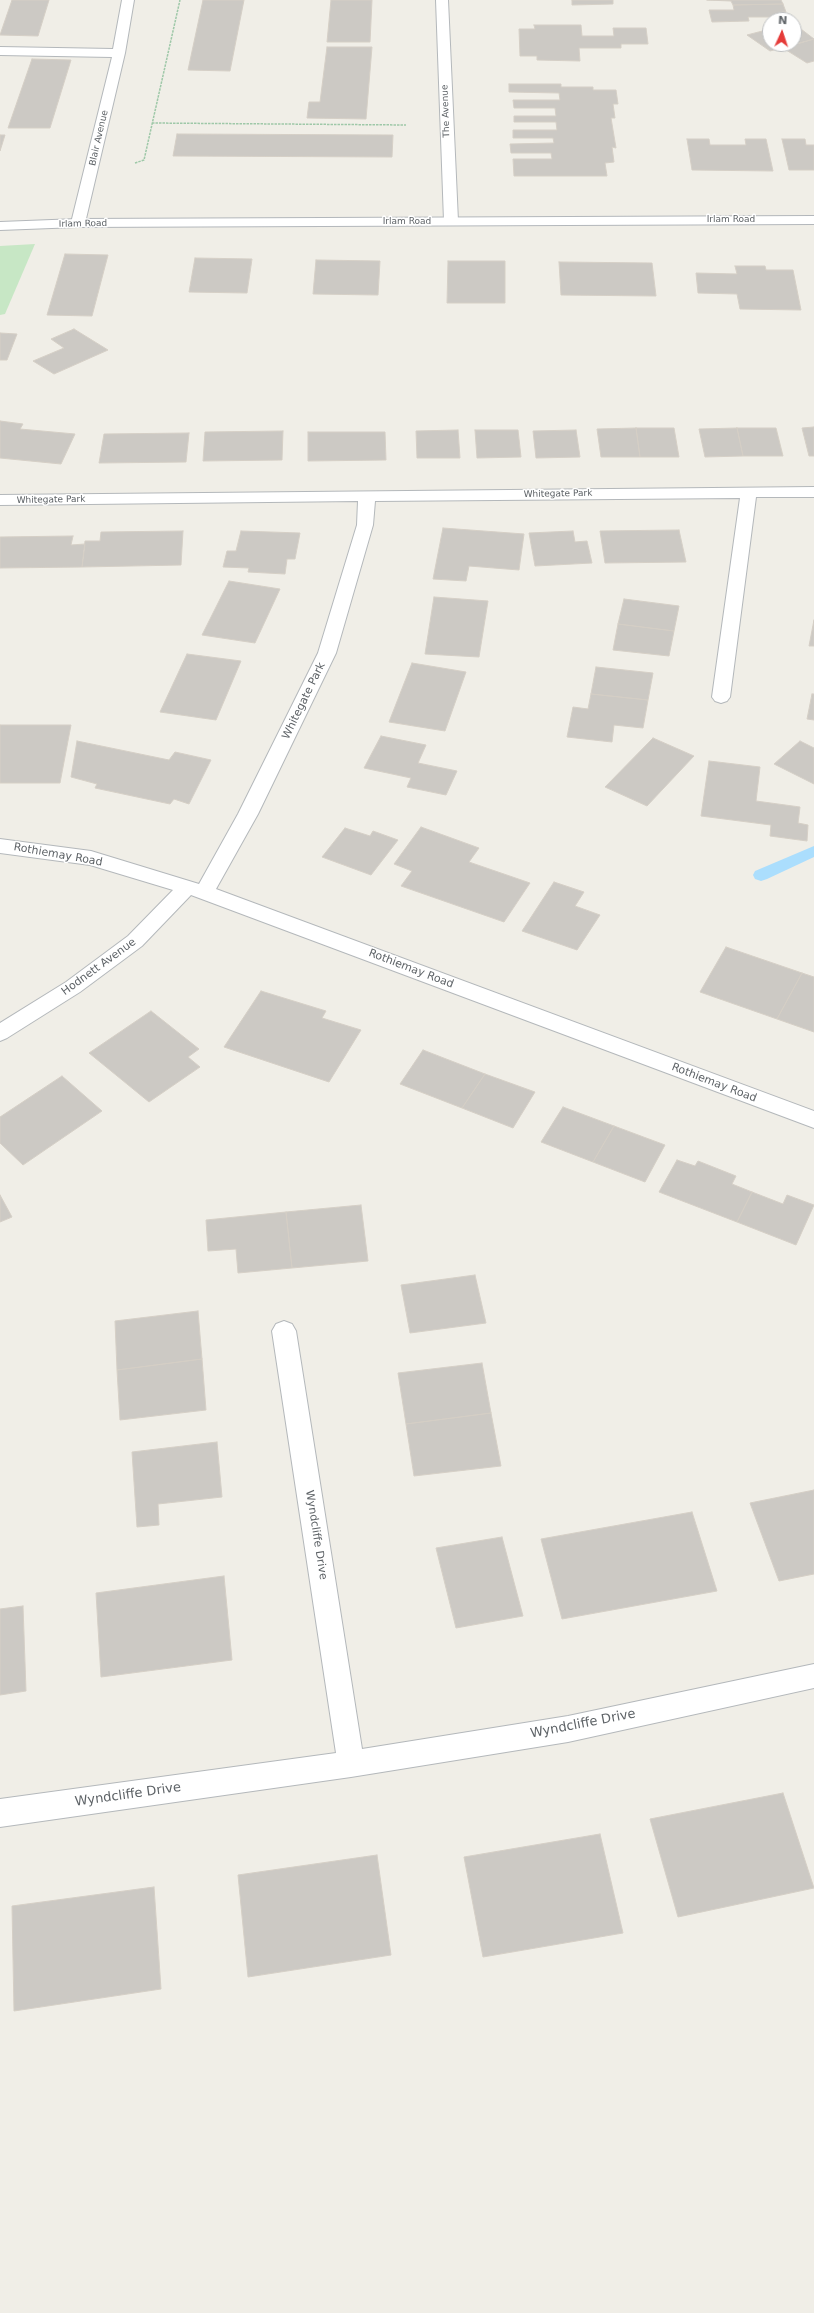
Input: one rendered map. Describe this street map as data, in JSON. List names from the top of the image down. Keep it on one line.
{"streets":{"street":["The Avenue","Blair Avenue","Irlam Road","Whitegate Park","Rothiemay Road","Hodnett Avenue","Wyndcliffe Drive"]},"crossings":[["The Avenue","Irlam Road"],["Blair Avenue","Irlam Road"],["Whitegate Park","Rothiemay Road"],["Whitegate Park","Hodnett Avenue"],["Rothiemay Road","Hodnett Avenue"]],"north":"top"}
